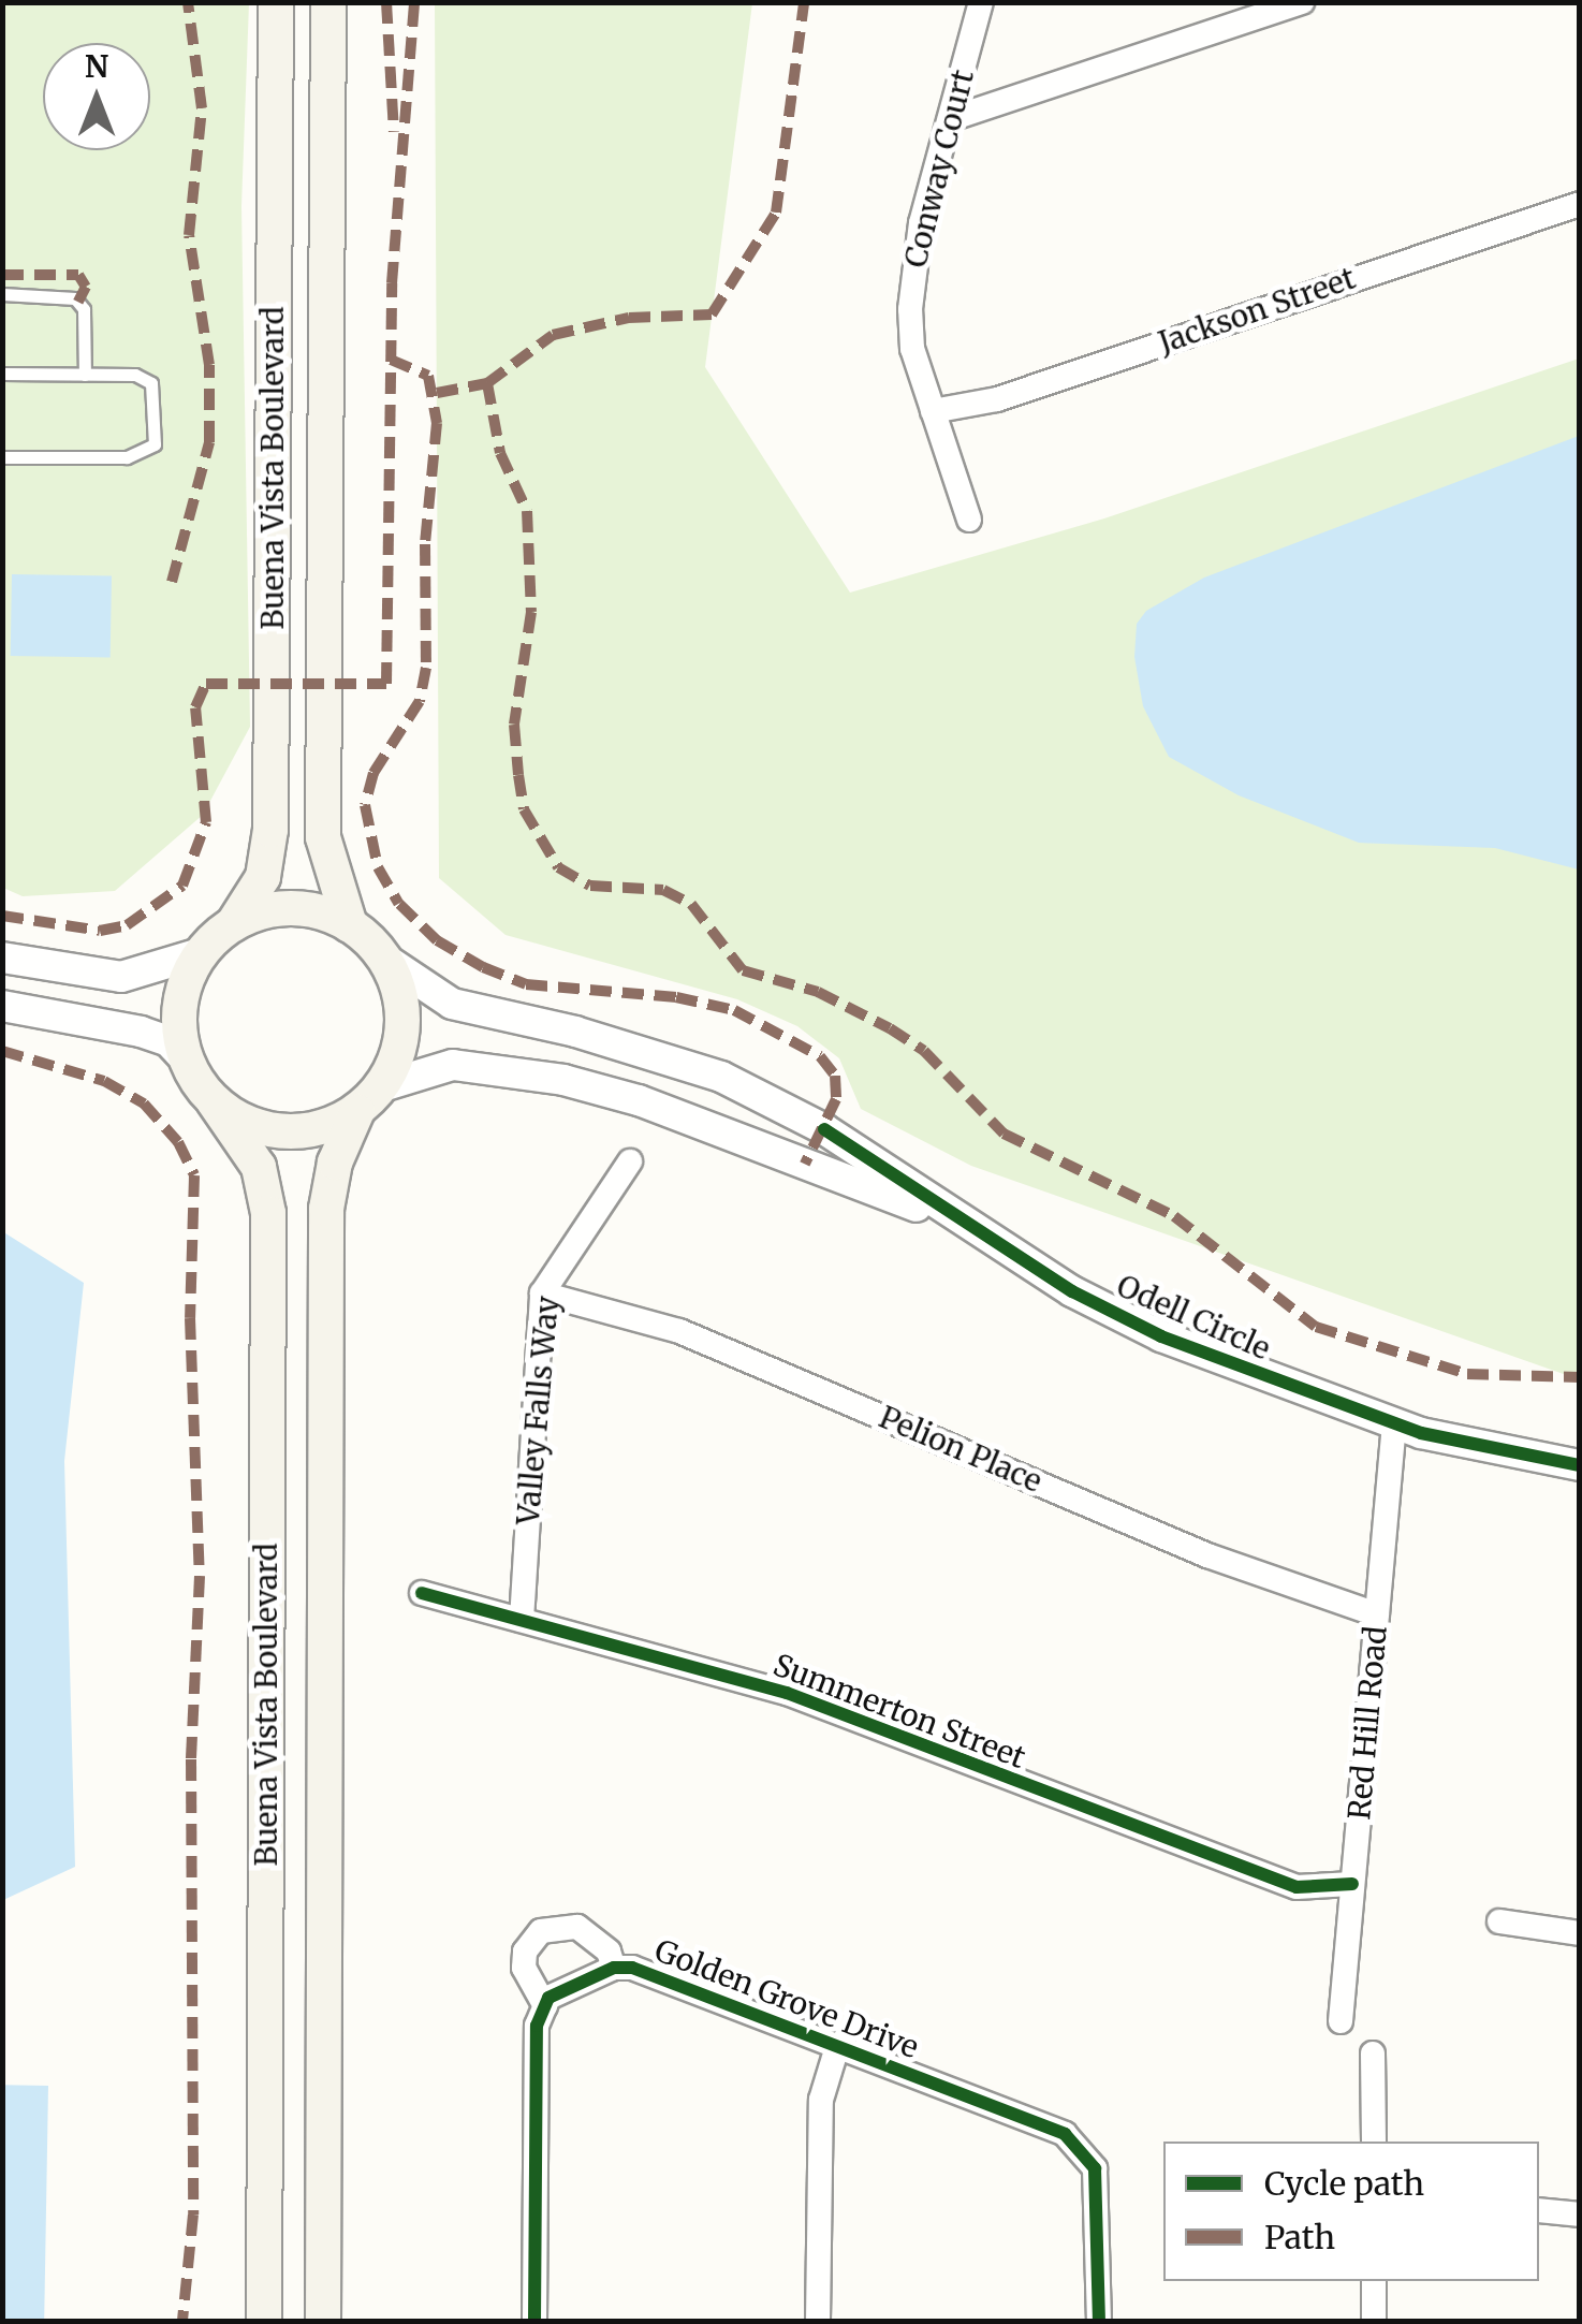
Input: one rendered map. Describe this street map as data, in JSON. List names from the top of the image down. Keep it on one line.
{"streets":{"main road":["Buena Vista Boulevard"],"street":["Conway Court","Jackson Street","Odell Circle","Valley Falls Way","Pelion Place","Summerton Street","Red Hill Road","Golden Grove Drive"]},"crossings":[["Conway Court","Jackson Street"],["Buena Vista Boulevard","Odell Circle"],["Odell Circle","Red Hill Road"],["Valley Falls Way","Pelion Place"],["Valley Falls Way","Summerton Street"],["Pelion Place","Red Hill Road"],["Summerton Street","Red Hill Road"]],"legend":["Cycle path","Path"],"north":"top"}
